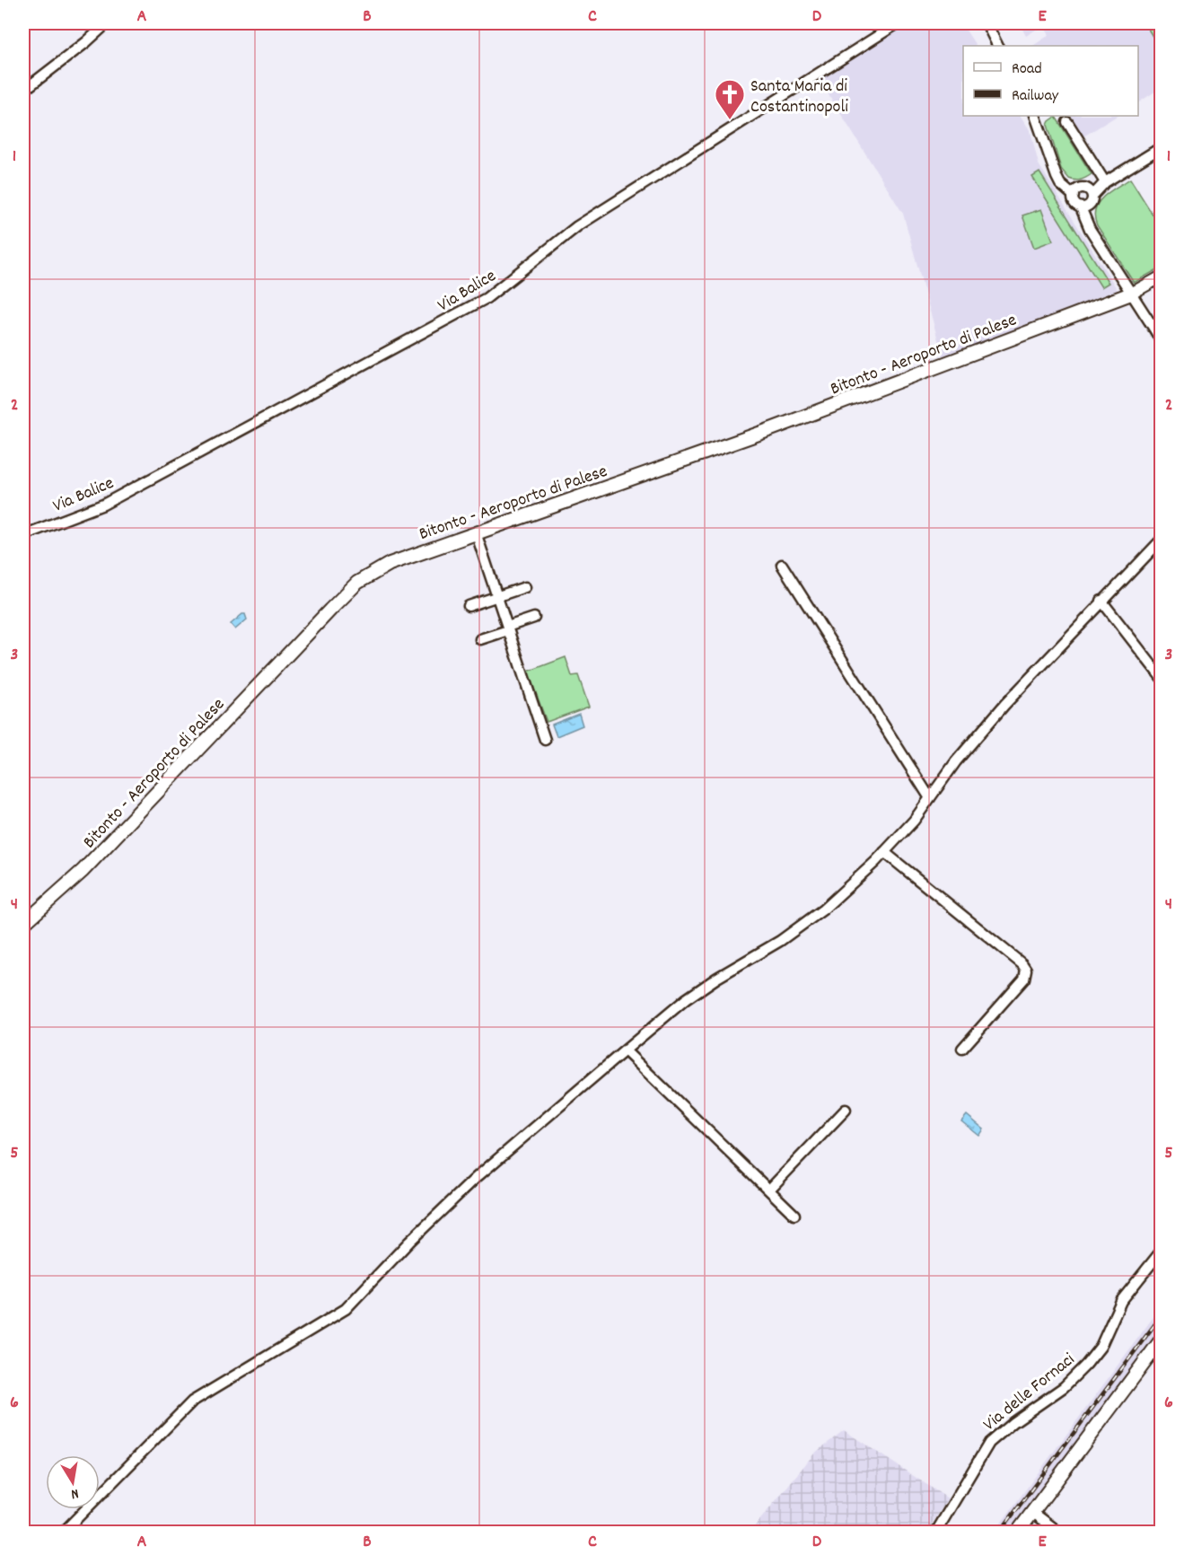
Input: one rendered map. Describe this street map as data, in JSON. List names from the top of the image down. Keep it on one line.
{"streets":{"main road":["Bitonto - Aeroporto di Palese"],"street":["Via Balice","Via delle Fornaci"]},"places":{"church":["Santa Maria di Costantinopoli"]},"legend":["Road","Railway"],"north":"bottom","grid":{"columns":["A","B","C","D","E"],"rows":["1","2","3","4","5","6"]}}
